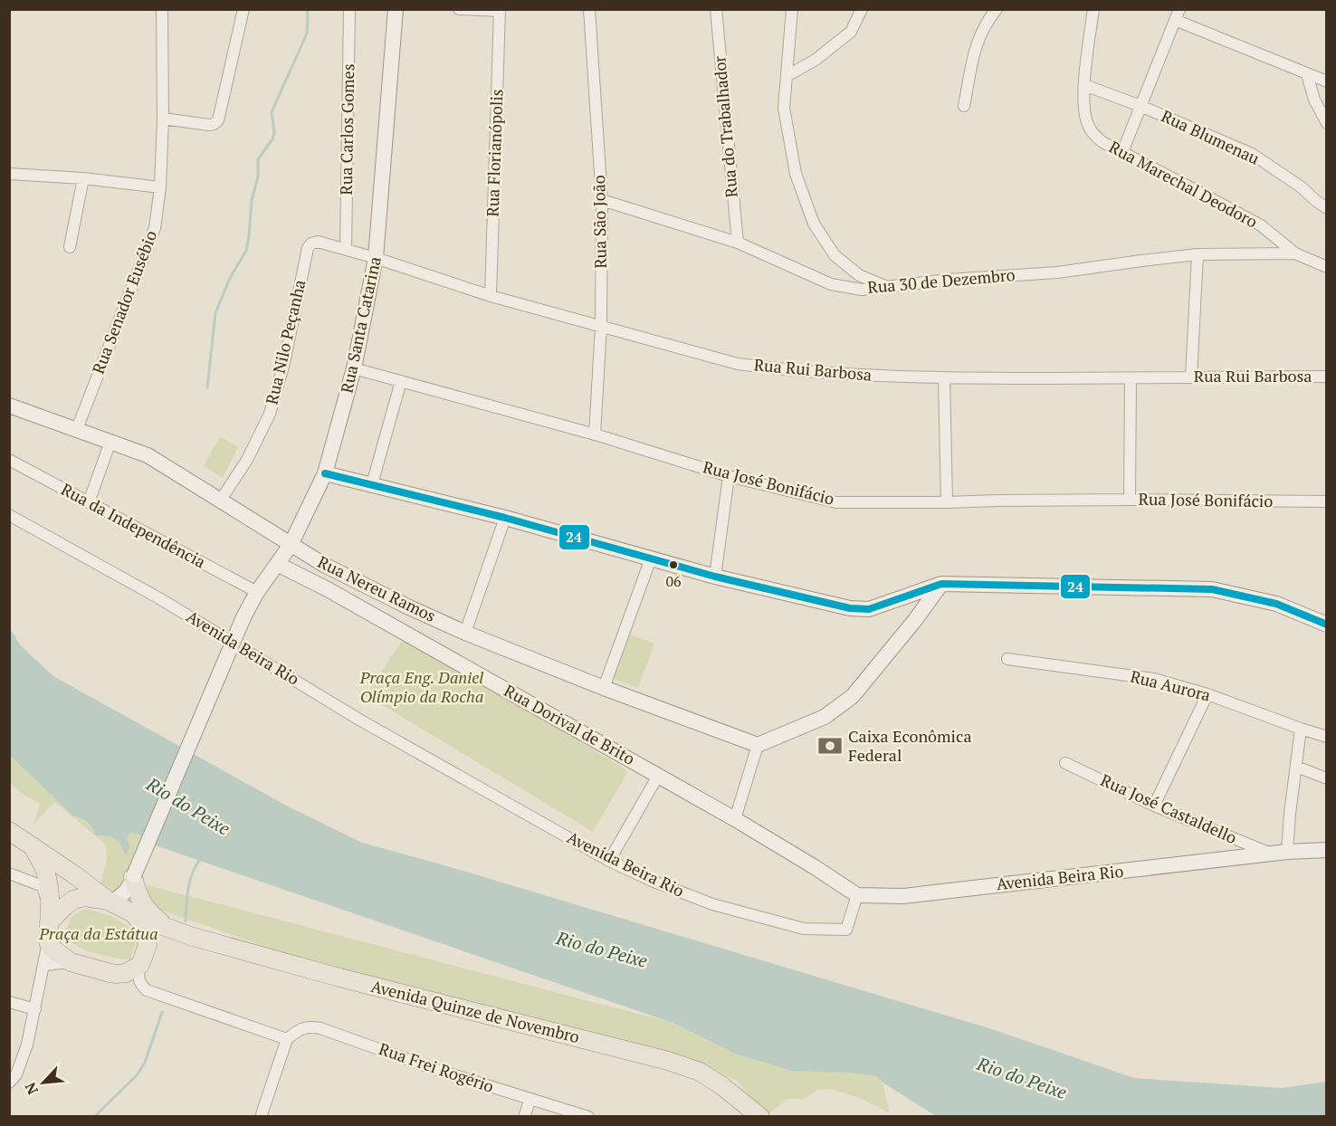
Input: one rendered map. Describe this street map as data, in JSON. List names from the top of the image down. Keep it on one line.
{"streets":{"main road":["Avenida Quinze de Novembro"],"street":["Rua do Trabalhador","Rua Carlos Gomes","Rua Blumenau","Rua Florianópolis","Rua Marechal Deodoro","Rua São João","Rua 30 de Dezembro","Rua Senador Eusébio","Rua Santa Catarina","Rua Nilo Peçanha","Rua Rui Barbosa","Rua José Bonifácio","Rua da Independência","Rua Nereu Ramos","Avenida Beira Rio","Rua Aurora","Rua Dorival de Brito","Rua José Castaldello","Rua Frei Rogério"]},"crossings":[["Rua do Trabalhador","Rua 30 de Dezembro"],["Rua Carlos Gomes","Rua Rui Barbosa"],["Rua Blumenau","Rua Marechal Deodoro"],["Rua Florianópolis","Rua Rui Barbosa"],["Rua Marechal Deodoro","Rua 30 de Dezembro"],["Rua São João","Rua 30 de Dezembro"],["Rua São João","Rua Rui Barbosa"],["Rua São João","Rua José Bonifácio"],["Rua Senador Eusébio","Rua Nereu Ramos"],["Rua Santa Catarina","Rua Rui Barbosa"],["Rua Santa Catarina","Rua José Bonifácio"],["Rua Santa Catarina","Rua da Independência"],["Rua Santa Catarina","Rua Nereu Ramos"],["Rua Santa Catarina","Rua Dorival de Brito"],["Rua Nilo Peçanha","Rua Rui Barbosa"],["Rua Nilo Peçanha","Rua Nereu Ramos"],["Avenida Beira Rio","Rua Dorival de Brito"],["Avenida Beira Rio","Rua José Castaldello"]],"water":["Rio do Peixe"],"parks":["Praça Eng. Daniel Olímpio da Rocha","Praça da Estátua"],"places":{"other":["06"],"bank":["Caixa Econômica Federal"]},"lines":["transit line 24"],"north":"bottom left"}
